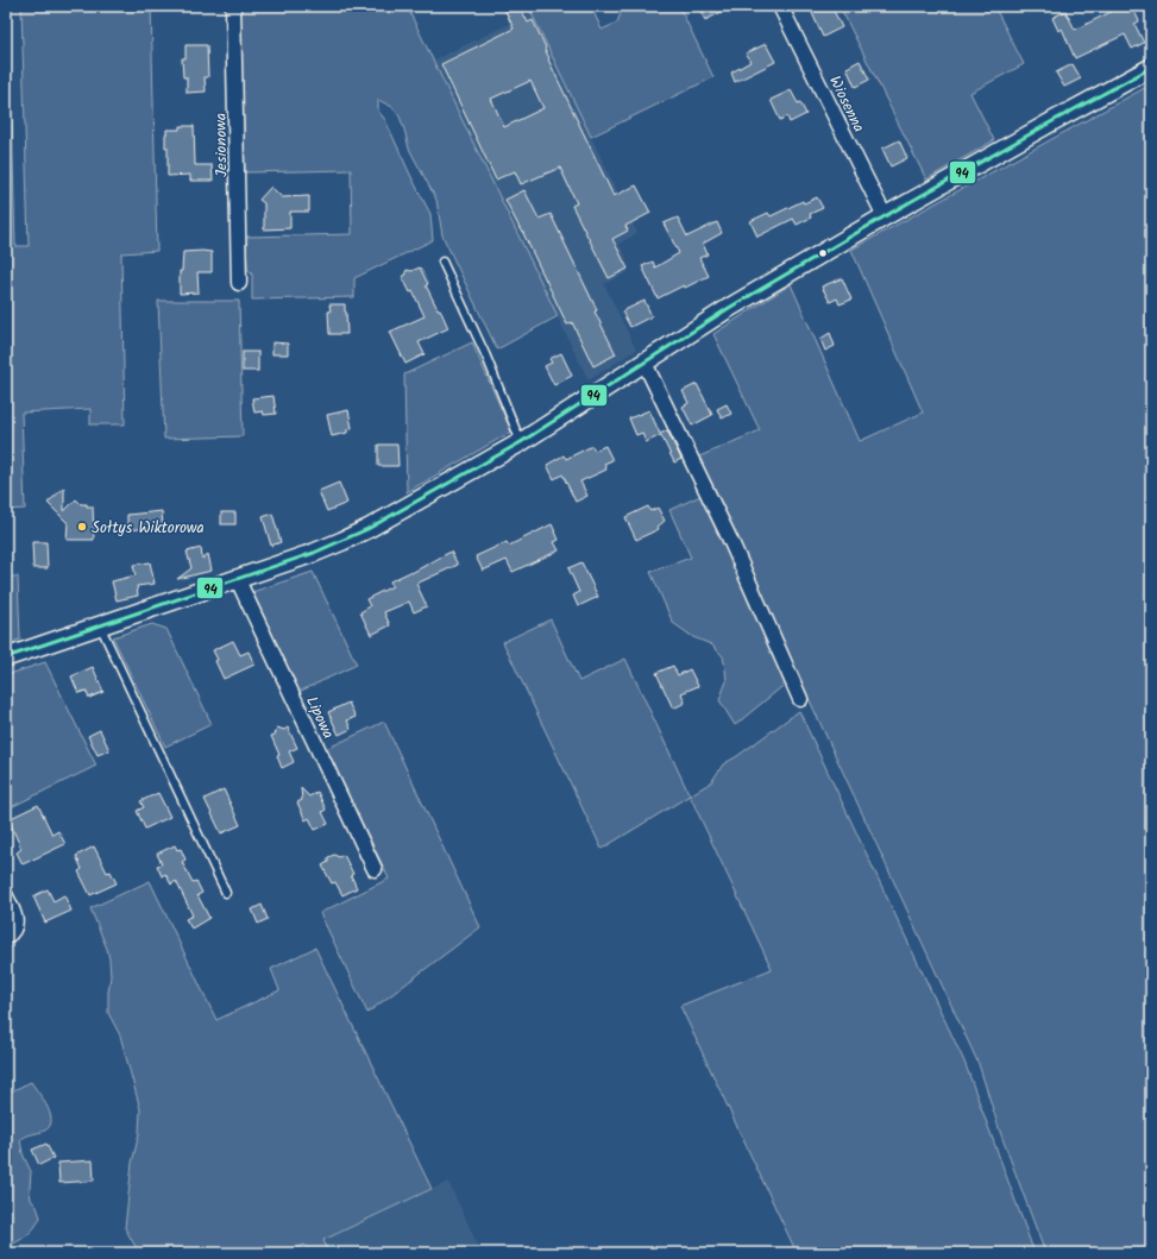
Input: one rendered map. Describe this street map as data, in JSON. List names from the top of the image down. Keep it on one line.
{"streets":{"street":["Wiosenna","Jesionowa","Lipowa"]},"places":["Sołtys Wiktorowa"],"lines":["transit line 94"]}
